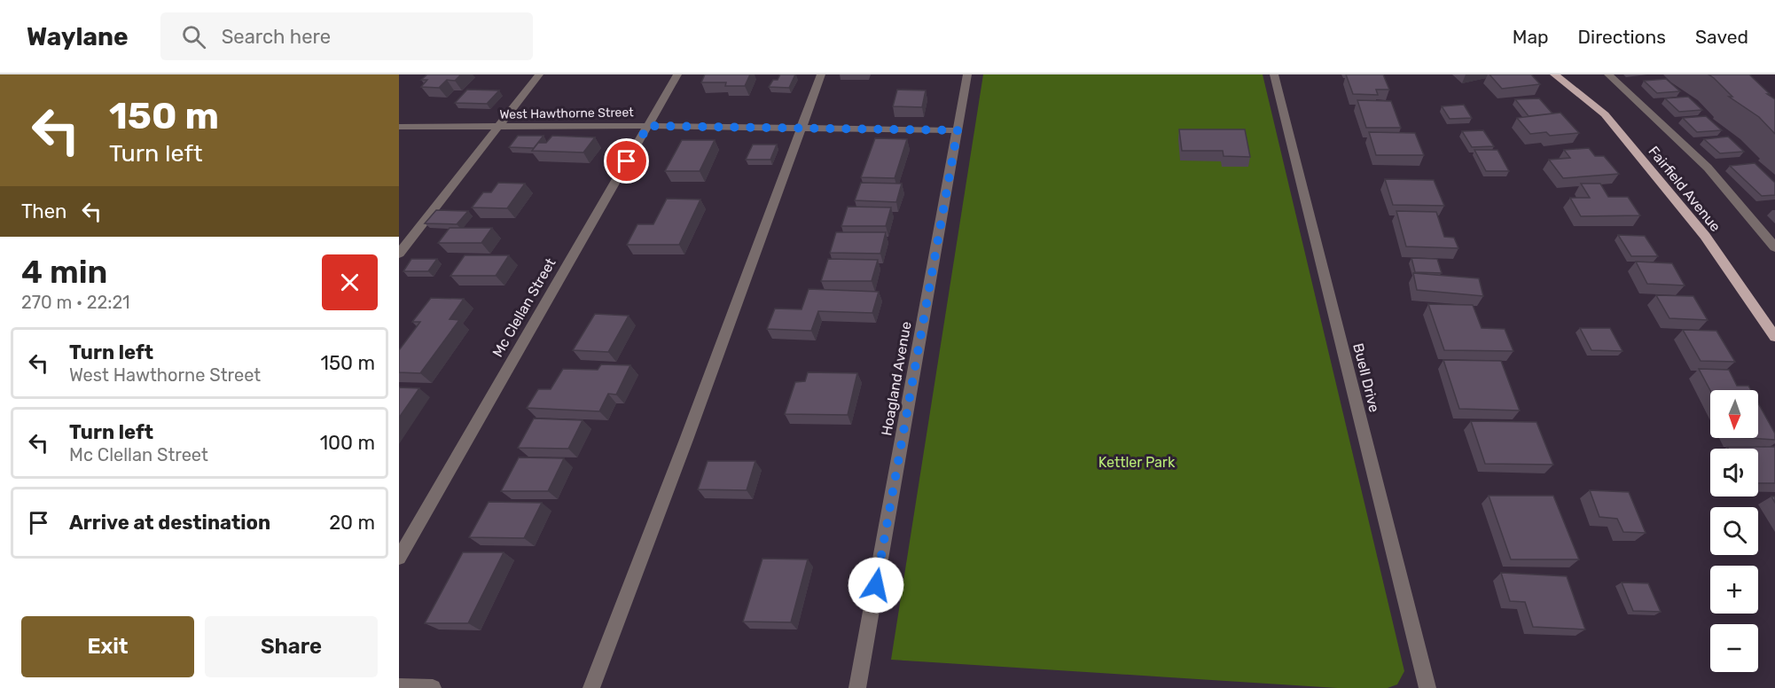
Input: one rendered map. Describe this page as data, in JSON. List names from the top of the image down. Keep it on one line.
{"streets":{"main road":["Fairfield Avenue"],"street":["West Hawthorne Street","Mc Clellan Street","Buell Drive","Hoagland Avenue"]},"crossings":[["West Hawthorne Street","Mc Clellan Street"],["West Hawthorne Street","Hoagland Avenue"]],"parks":["Kettler Park"],"north":"bottom","page":{"header":"Waylane","search":"Search here","nav":["Map","Directions","Saved"],"turn":["150 m","Turn left"],"then":"Then","heading":["4 min","270 m · 22:21"],"list":[{"name":"Turn left","note":"West Hawthorne Street","value":"150 m"},{"name":"Turn left","note":"Mc Clellan Street","value":"100 m"},{"name":"Arrive at destination","value":"20 m"}],"map_buttons":["+","−"],"buttons":["Exit","Share"]}}
